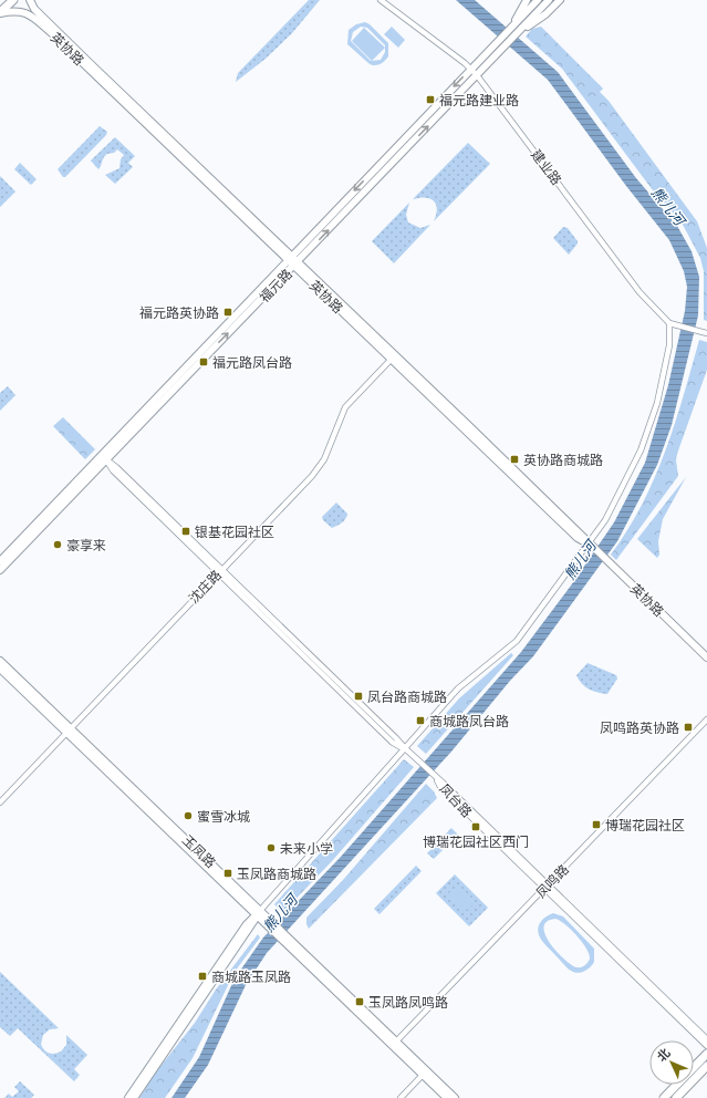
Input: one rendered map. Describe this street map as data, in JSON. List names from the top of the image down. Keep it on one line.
{"streets":{"street":["英协路","建业路","福元路","沈庄路","凤台路","玉凤路","凤鸣路"]},"crossings":[["英协路","福元路"],["英协路","沈庄路"],["建业路","福元路"],["福元路","凤台路"],["沈庄路","凤台路"],["沈庄路","玉凤路"],["凤台路","凤鸣路"],["玉凤路","凤鸣路"]],"water":["熊儿河"],"places":{"transit":["福元路建业路","福元路英协路","福元路凤台路","英协路商城路","银基花园社区","凤台路商城路","商城路凤台路","凤鸣路英协路","博瑞花园社区","博瑞花园社区西门","玉凤路商城路","商城路玉凤路","玉凤路凤鸣路"],"other":["豪享来","蜜雪冰城","未来小学"]},"north":"top left"}
